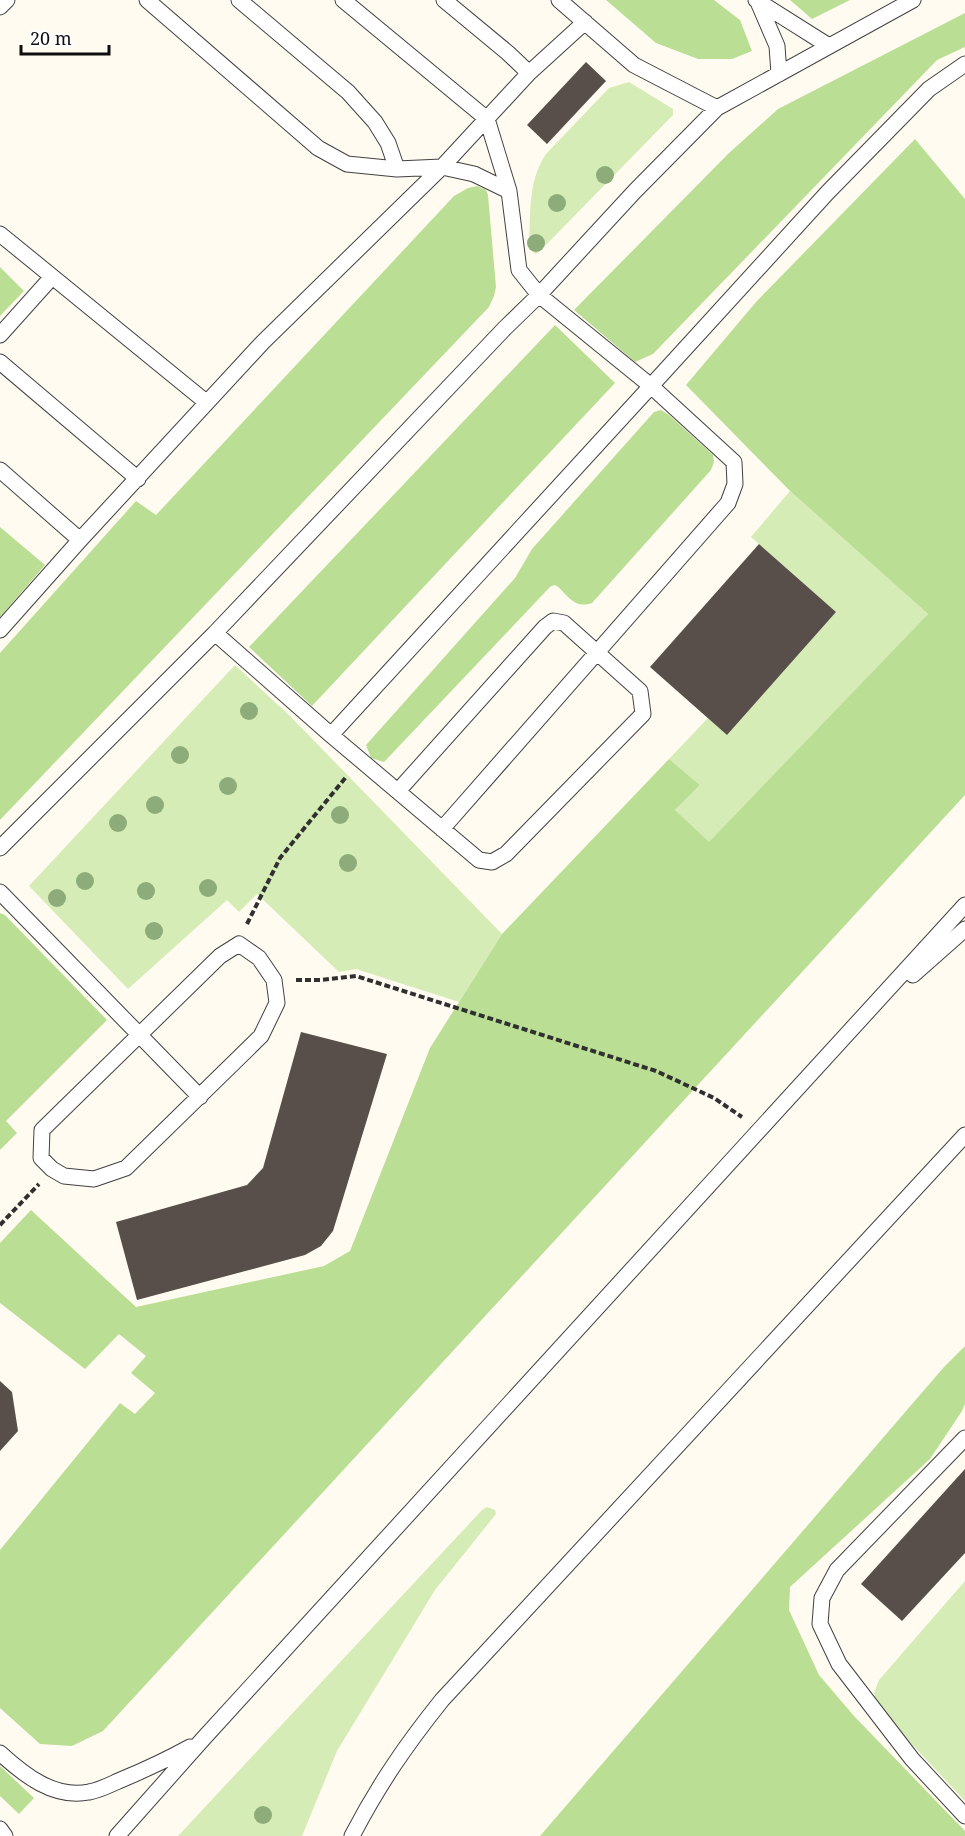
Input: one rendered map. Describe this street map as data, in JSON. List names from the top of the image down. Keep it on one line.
{"scale_bar":"20 m"}
